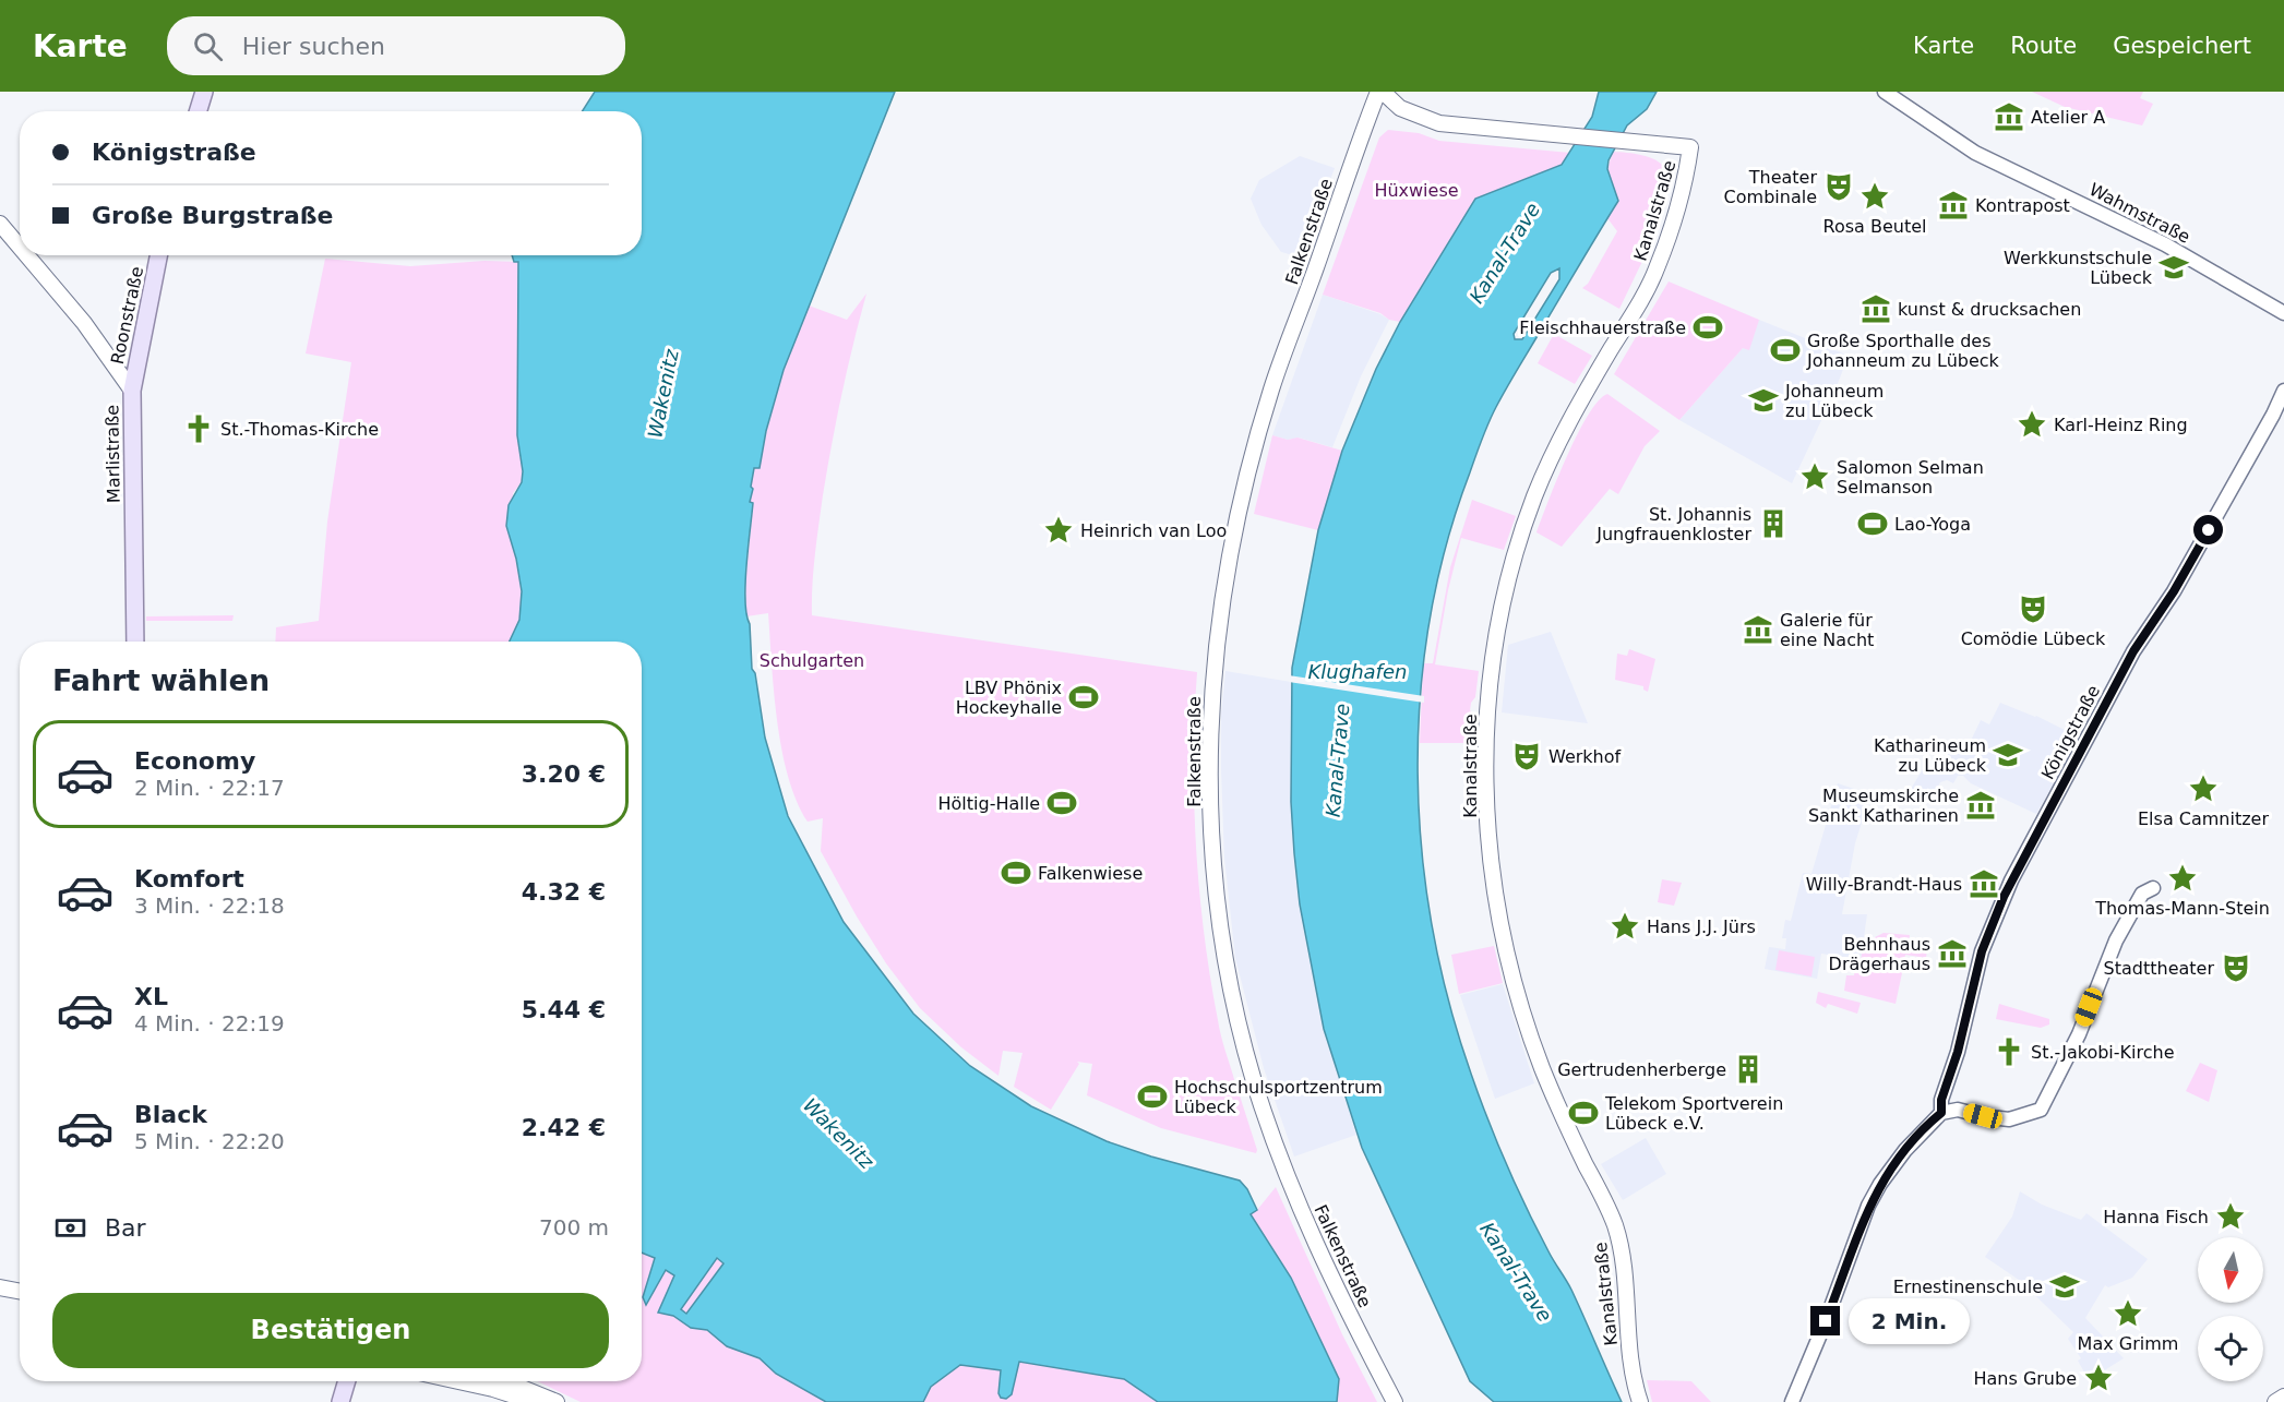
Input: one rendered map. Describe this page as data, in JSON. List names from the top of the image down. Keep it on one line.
{"streets":{"main road":["Kanalstraße","Falkenstraße","Roonstraße","Marlistraße"],"street":["Wahmstraße","Königstraße"]},"crossings":[["Kanalstraße","Falkenstraße"],["Roonstraße","Marlistraße"]],"water":["Kanal-Trave","Wakenitz","Klughafen"],"parks":["Hüxwiese","Schulgarten"],"places":{"museum":["Atelier A","Kontrapost","kunst & drucksachen","Galerie für eine Nacht","Museumskirche Sankt Katharinen","Willy-Brandt-Haus","Behnhaus Drägerhaus"],"theatre":["Theater Combinale","Comödie Lübeck","Werkhof","Stadttheater"],"place":["Rosa Beutel","Karl-Heinz Ring","Salomon Selman Selmanson","Heinrich van Loo","Elsa Camnitzer","Thomas-Mann-Stein","Hans J.J. Jürs","Hanna Fisch","Max Grimm","Hans Grube"],"school or university":["Werkkunstschule Lübeck","Johanneum zu Lübeck","Katharineum zu Lübeck","Ernestinenschule"],"sports":["Fleischhauerstraße","Große Sporthalle des Johanneum zu Lübeck","Lao-Yoga","LBV Phönix Hockeyhalle","Höltig-Halle","Falkenwiese","Hochschulsportzentrum Lübeck","Telekom Sportverein Lübeck e.V."],"church":["St.-Thomas-Kirche","St.-Jakobi-Kirche"],"building":["St. Johannis Jungfrauenkloster","Gertrudenherberge"]},"north":"bottom","page":{"header":"Karte","search":"Hier suchen","nav":["Karte","Route","Gespeichert"],"banner":["Königstraße","Große Burgstraße"],"heading":"Fahrt wählen","list":[{"name":"Economy","note":"2 Min. · 22:17","value":"3.20 €"},{"name":"Komfort","note":"3 Min. · 22:18","value":"4.32 €"},{"name":"XL","note":"4 Min. · 22:19","value":"5.44 €"},{"name":"Black","note":"5 Min. · 22:20","value":"2.42 €"}],"pay":["Bar","700 m"],"buttons":"Bestätigen","bubble":"2 Min."}}
